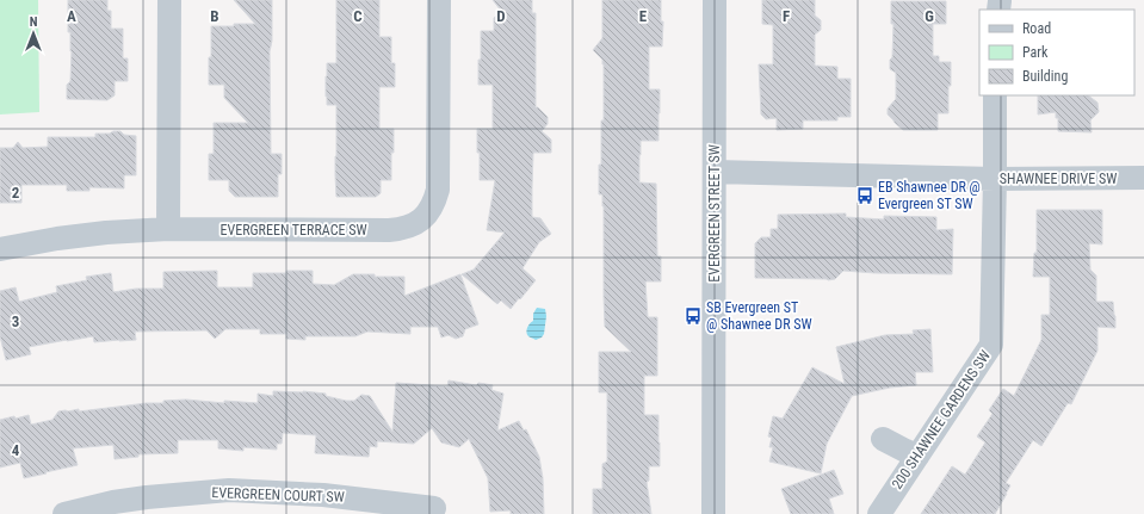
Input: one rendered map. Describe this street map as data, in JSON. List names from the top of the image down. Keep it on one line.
{"streets":{"street":["SHAWNEE DRIVE SW","EVERGREEN STREET SW","EVERGREEN TERRACE SW","200 SHAWNEE GARDENS SW","EVERGREEN COURT SW"]},"crossings":[["SHAWNEE DRIVE SW","EVERGREEN STREET SW"],["SHAWNEE DRIVE SW","200 SHAWNEE GARDENS SW"]],"places":{"bus stop":["EB Shawnee DR @ Evergreen ST SW","SB Evergreen ST @ Shawnee DR SW"]},"legend":["Road","Park","Building"],"north":"top","grid":{"columns":["A","B","C","D","E","F","G"],"rows":["2","3","4"]}}
